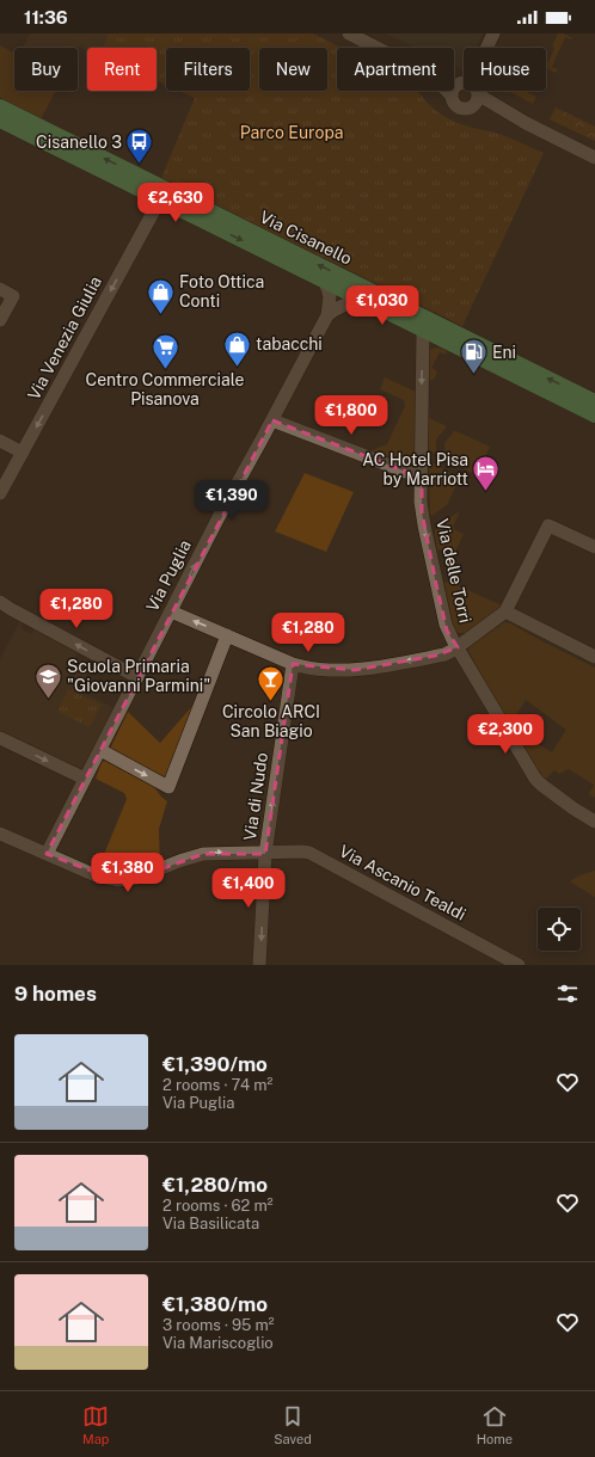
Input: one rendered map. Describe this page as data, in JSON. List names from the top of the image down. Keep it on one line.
{"streets":{"main road":["Via Cisanello"],"street":["Via Venezia Giulia","Via delle Torri","Via Puglia","Via di Nudo","Via Ascanio Tealdi"]},"crossings":[["Via Cisanello","Via Venezia Giulia"],["Via Cisanello","Via delle Torri"],["Via Cisanello","Via Puglia"],["Via Puglia","Via Ascanio Tealdi"],["Via di Nudo","Via Ascanio Tealdi"]],"one_way":["Via Venezia Giulia","Via delle Torri","Via Ascanio Tealdi"],"parks":["Parco Europa"],"places":{"bus stop":["Cisanello 3"],"shop":["Foto Ottica Conti","tabacchi"],"supermarket":["Centro Commerciale Pisanova"],"fuel station":["Eni"],"hotel":["AC Hotel Pisa by Marriott"],"school or university":["Scuola Primaria \"Giovanni Parmini\""],"bar":["Circolo ARCI San Biagio"]},"page":{"status":"11:36","chip":["Buy","Rent","Filters","New","Apartment","House"],"price":["€2,630","€1,030","€1,800","€1,390","€1,280","€1,280","€2,300","€1,380","€1,400"],"heading":"9 homes","list":[{"name":"€1,390/mo","note":"2 rooms · 74 m² · Via Puglia"},{"name":"€1,280/mo","note":"2 rooms · 62 m² · Via Basilicata"},{"name":"€1,380/mo","note":"3 rooms · 95 m² · Via Mariscoglio"}],"tabs":["Map","Saved","Home"]}}
